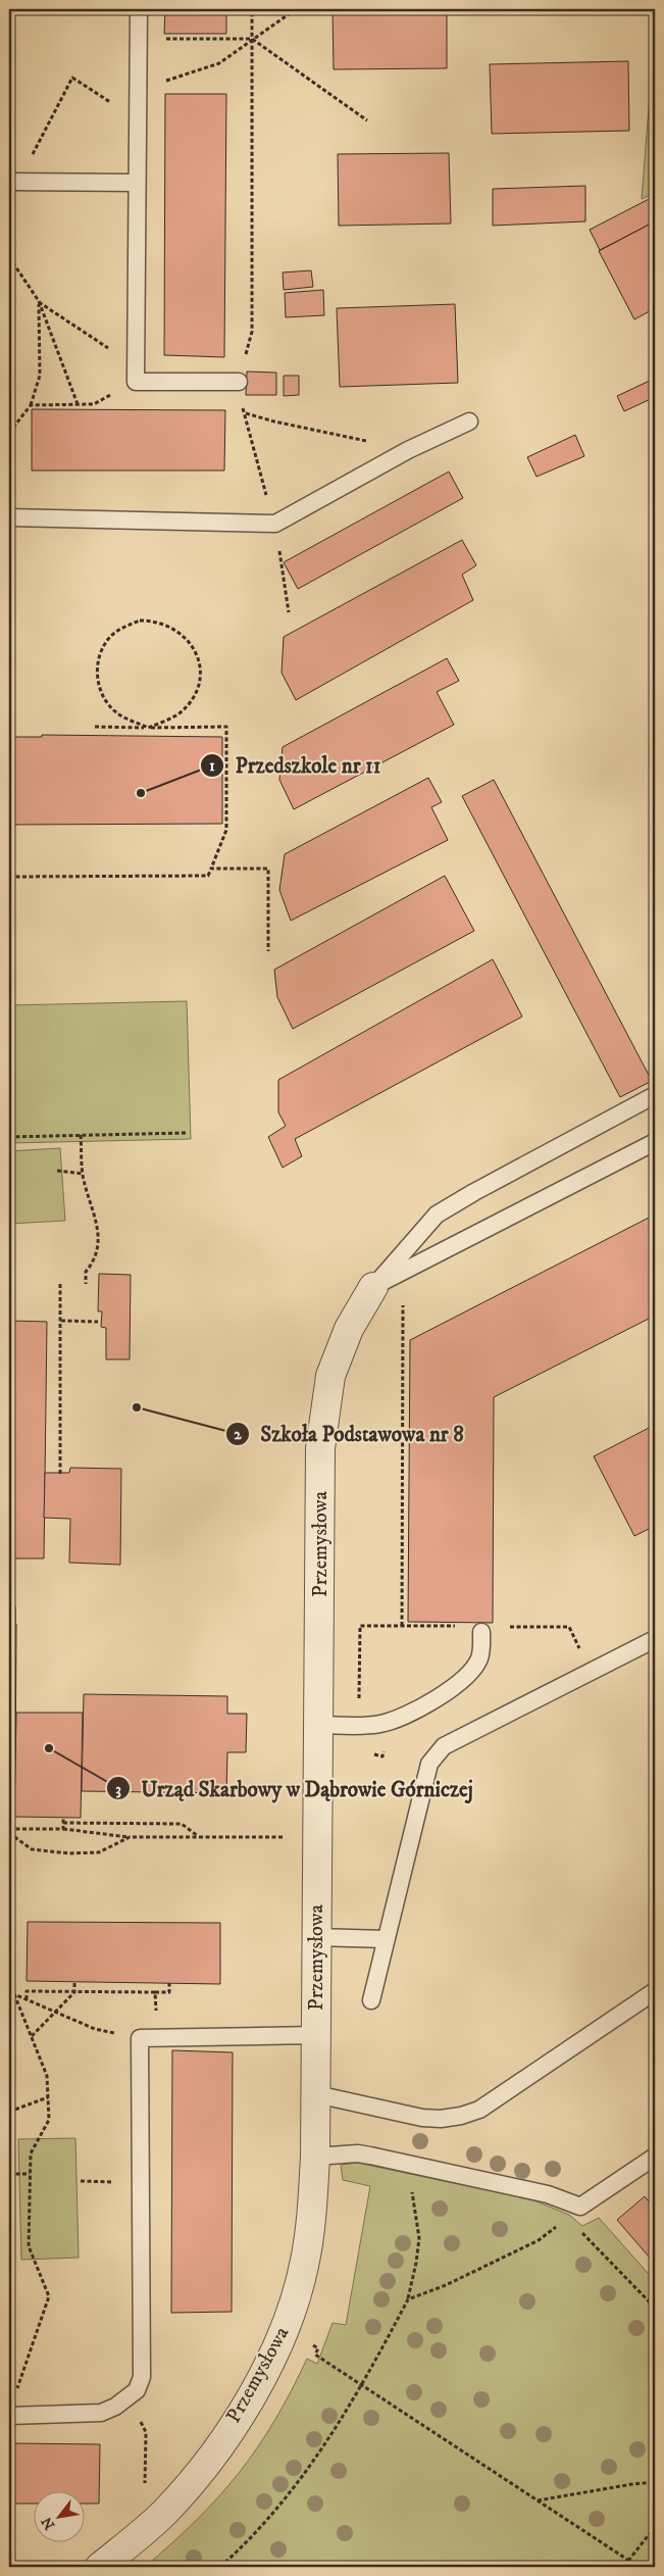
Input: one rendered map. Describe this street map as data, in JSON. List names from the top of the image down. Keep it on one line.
{"streets":{"street":["Przemysłowa"]},"places":["Przedszkole nr 11","Szkoła Podstawowa nr 8","Urząd Skarbowy w Dąbrowie Górniczej"],"north":"bottom left"}
